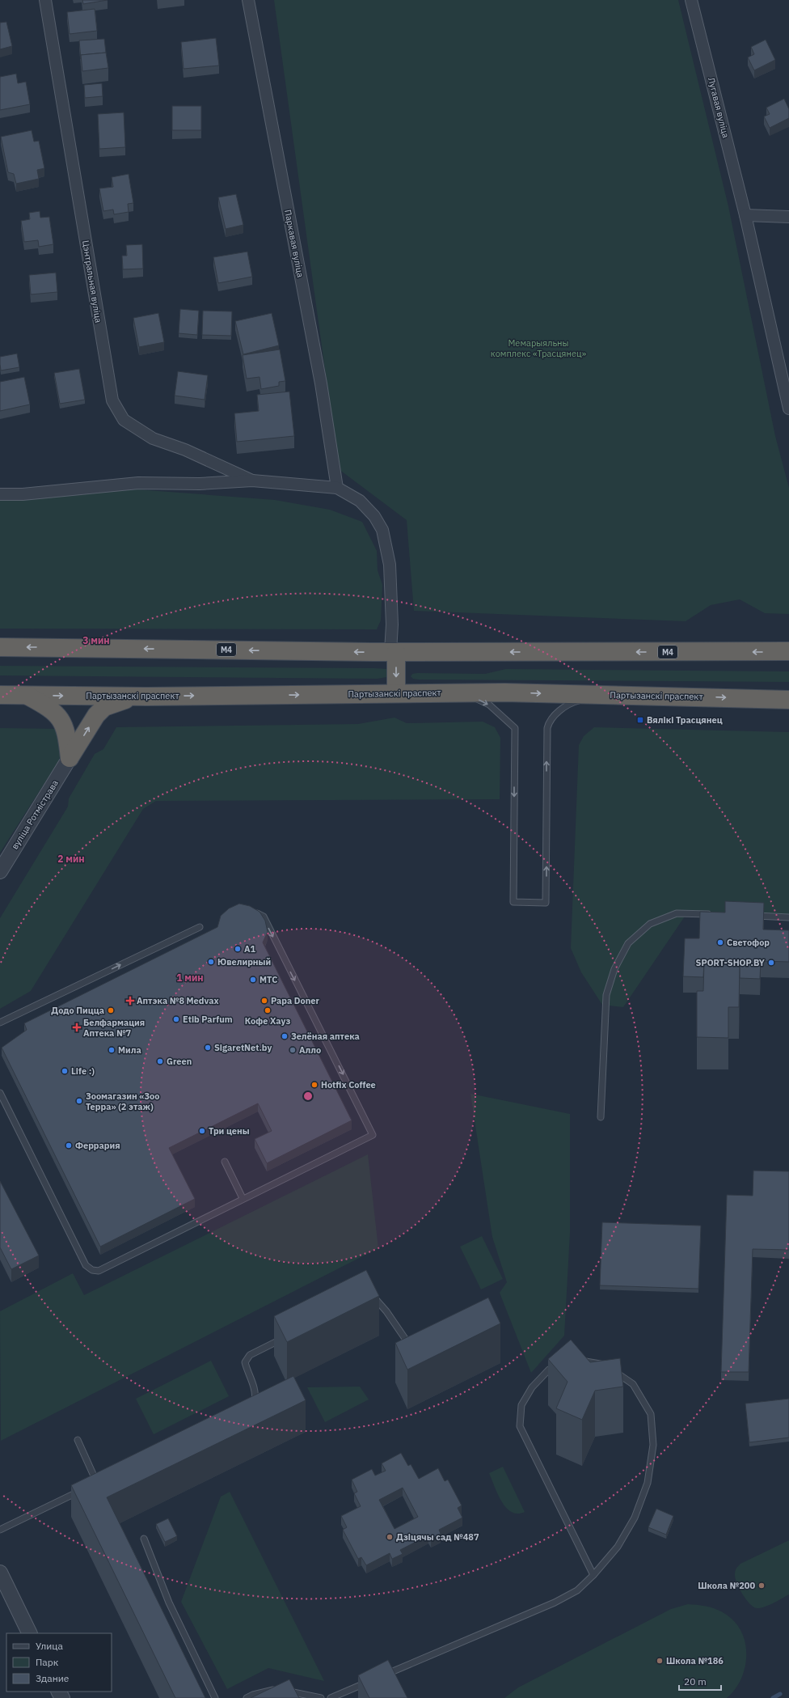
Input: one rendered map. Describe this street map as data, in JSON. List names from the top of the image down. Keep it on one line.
{"streets":{"highway":["М4","Партызанскі праспект"],"street":["Лугавая вуліца","Паркавая вуліца","Цэнтральная вуліца","вуліца Ротмістрава"]},"crossings":[["Паркавая вуліца","Цэнтральная вуліца"]],"parks":["Мемарыяльны комплекс «Трасцянец»"],"places":{"transit":["Вялікі Трасцянец"],"other":["Светофор","A1","Ювелирный","SPORT-SHOP.BY","МТС","Papa Doner","Додо Пицца","Кофе Хауз","Etib Parfum","Зелёная аптека","SigaretNet.by","Мила","Алло","Green","Life :)","Hotfix Coffee","Зоомагазин «Зоо Терра» (2 этаж)","Три цены","Феррария","Дзіцячы сад №487","Школа №200","Школа №186"],"health":["Аптэка №8 Medvax","Белфармация Аптека №7"]},"legend":["Улица","Парк","Здание"],"scale_bar":"20 m","rings":["3 мин","2 мин","1 мин"]}
